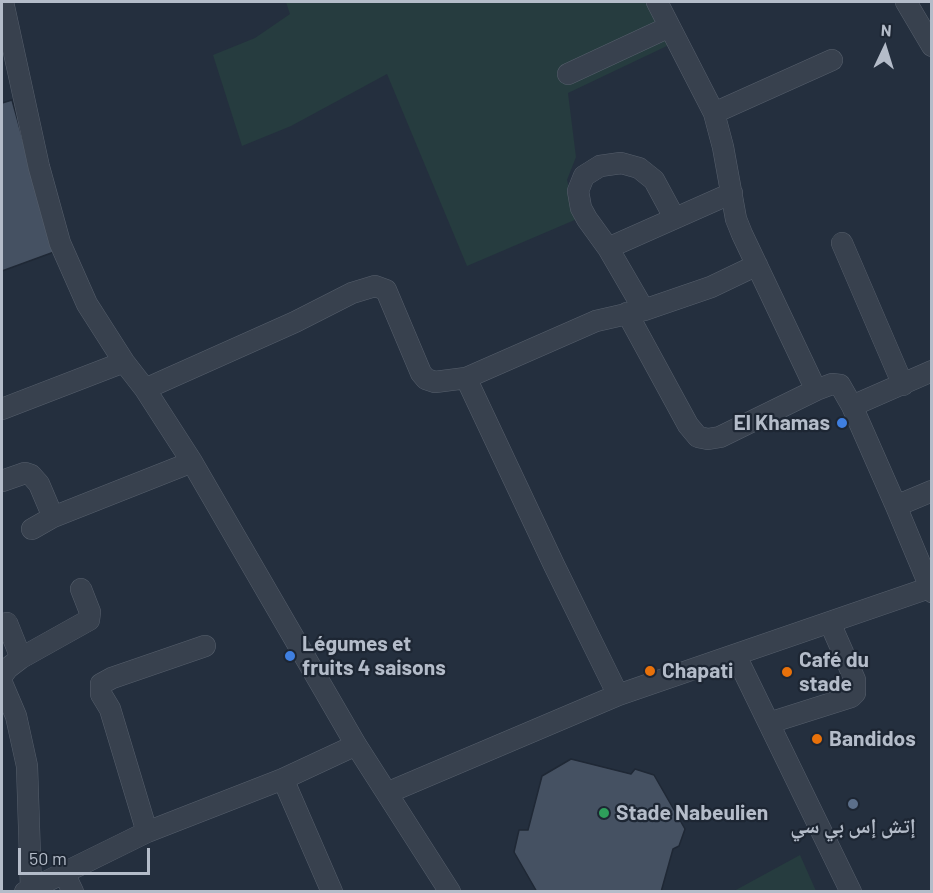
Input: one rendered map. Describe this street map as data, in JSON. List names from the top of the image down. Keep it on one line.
{"places":["El Khamas","Légumes et fruits 4 saisons","Chapati","Café du stade","Bandidos","إتش إس بي سي","Stade Nabeulien"],"scale_bar":"50 m","north":"top"}
